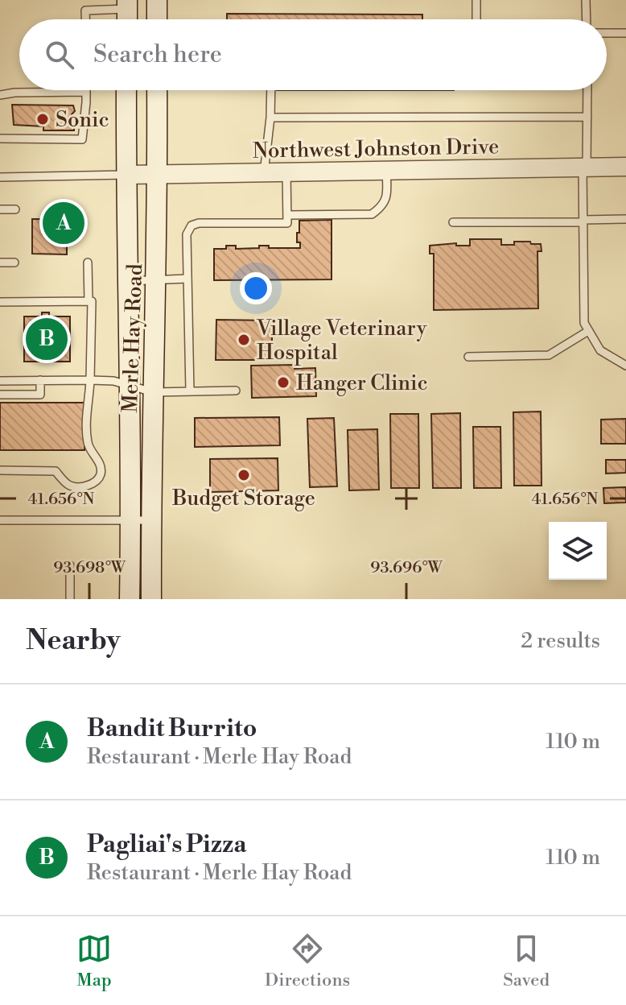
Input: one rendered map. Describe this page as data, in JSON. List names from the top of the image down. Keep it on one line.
{"streets":{"main road":["Merle Hay Road"],"street":["Northwest Johnston Drive"]},"crossings":[["Northwest Johnston Drive","Merle Hay Road"]],"places":["Sonic","Village Veterinary Hospital","Hanger Clinic","Budget Storage"],"page":{"search":"Search here","pins":["A","B"],"heading":["Nearby","2 results"],"list":[{"mark":"A","name":"Bandit Burrito","note":"Restaurant · Merle Hay Road","value":"110 m"},{"mark":"B","name":"Pagliai's Pizza","note":"Restaurant · Merle Hay Road","value":"110 m"}],"nav":["Map","Directions","Saved"]},"coordinates":["41.656°N","93.698°W","93.696°W"]}
